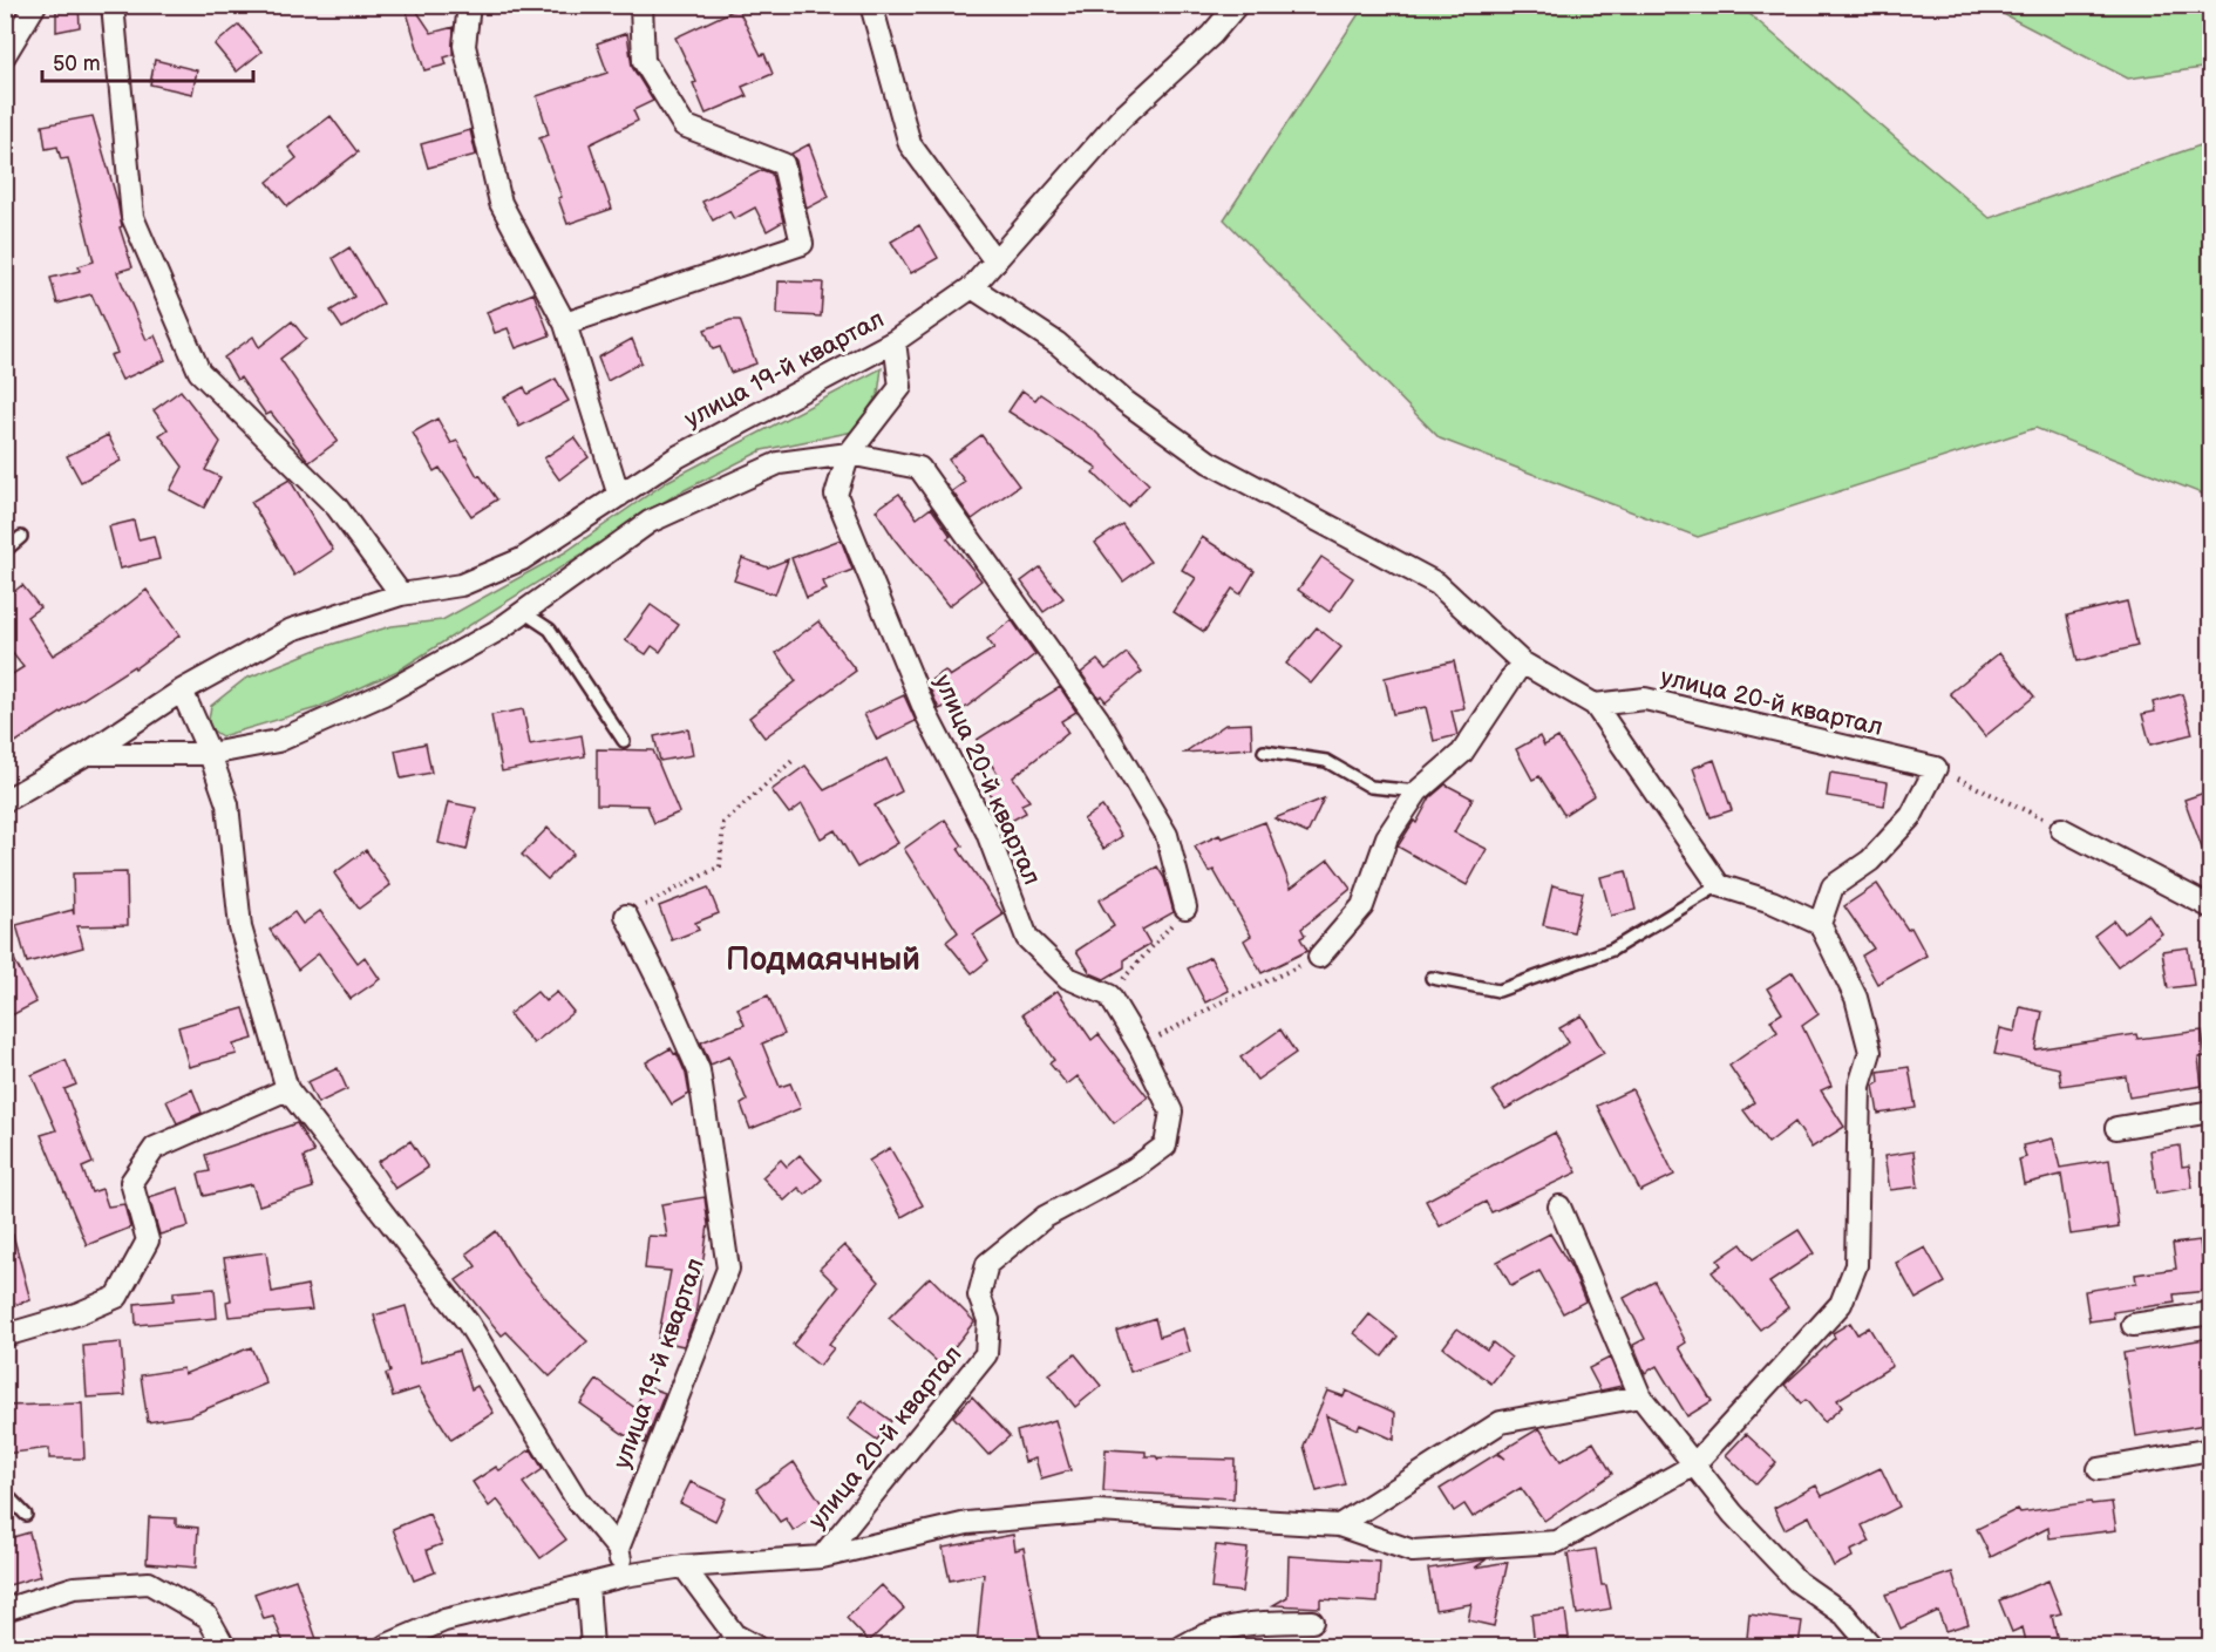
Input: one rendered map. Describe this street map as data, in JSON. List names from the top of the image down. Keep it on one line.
{"streets":{"street":["улица 19-й квартал","улица 20-й квартал"]},"crossings":[["улица 19-й квартал","улица 20-й квартал"]],"districts":["Подмаячный"],"scale_bar":"50 m"}
